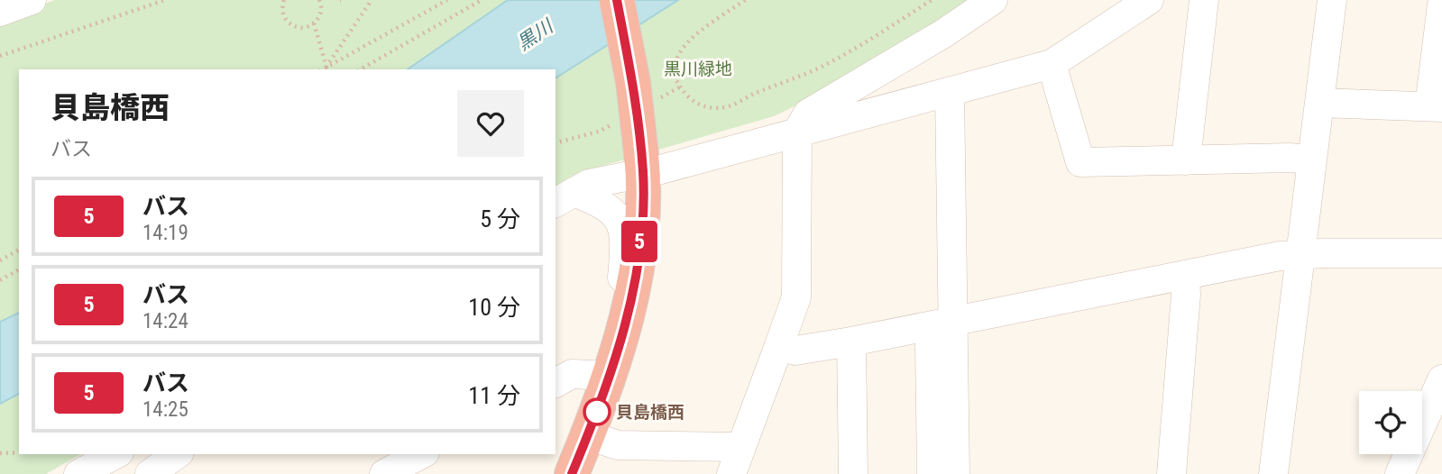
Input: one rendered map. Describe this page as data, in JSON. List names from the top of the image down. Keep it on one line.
{"water":["黒川"],"parks":["黒川緑地"],"places":["貝島橋西"],"lines":["bus line 5"],"page":{"on_map":"5","heading":["貝島橋西","バス"],"list":[{"mark":"5","name":"バス","note":"14:19","value":"5 分"},{"mark":"5","name":"バス","note":"14:24","value":"10 分"},{"mark":"5","name":"バス","note":"14:25","value":"11 分"}]}}
